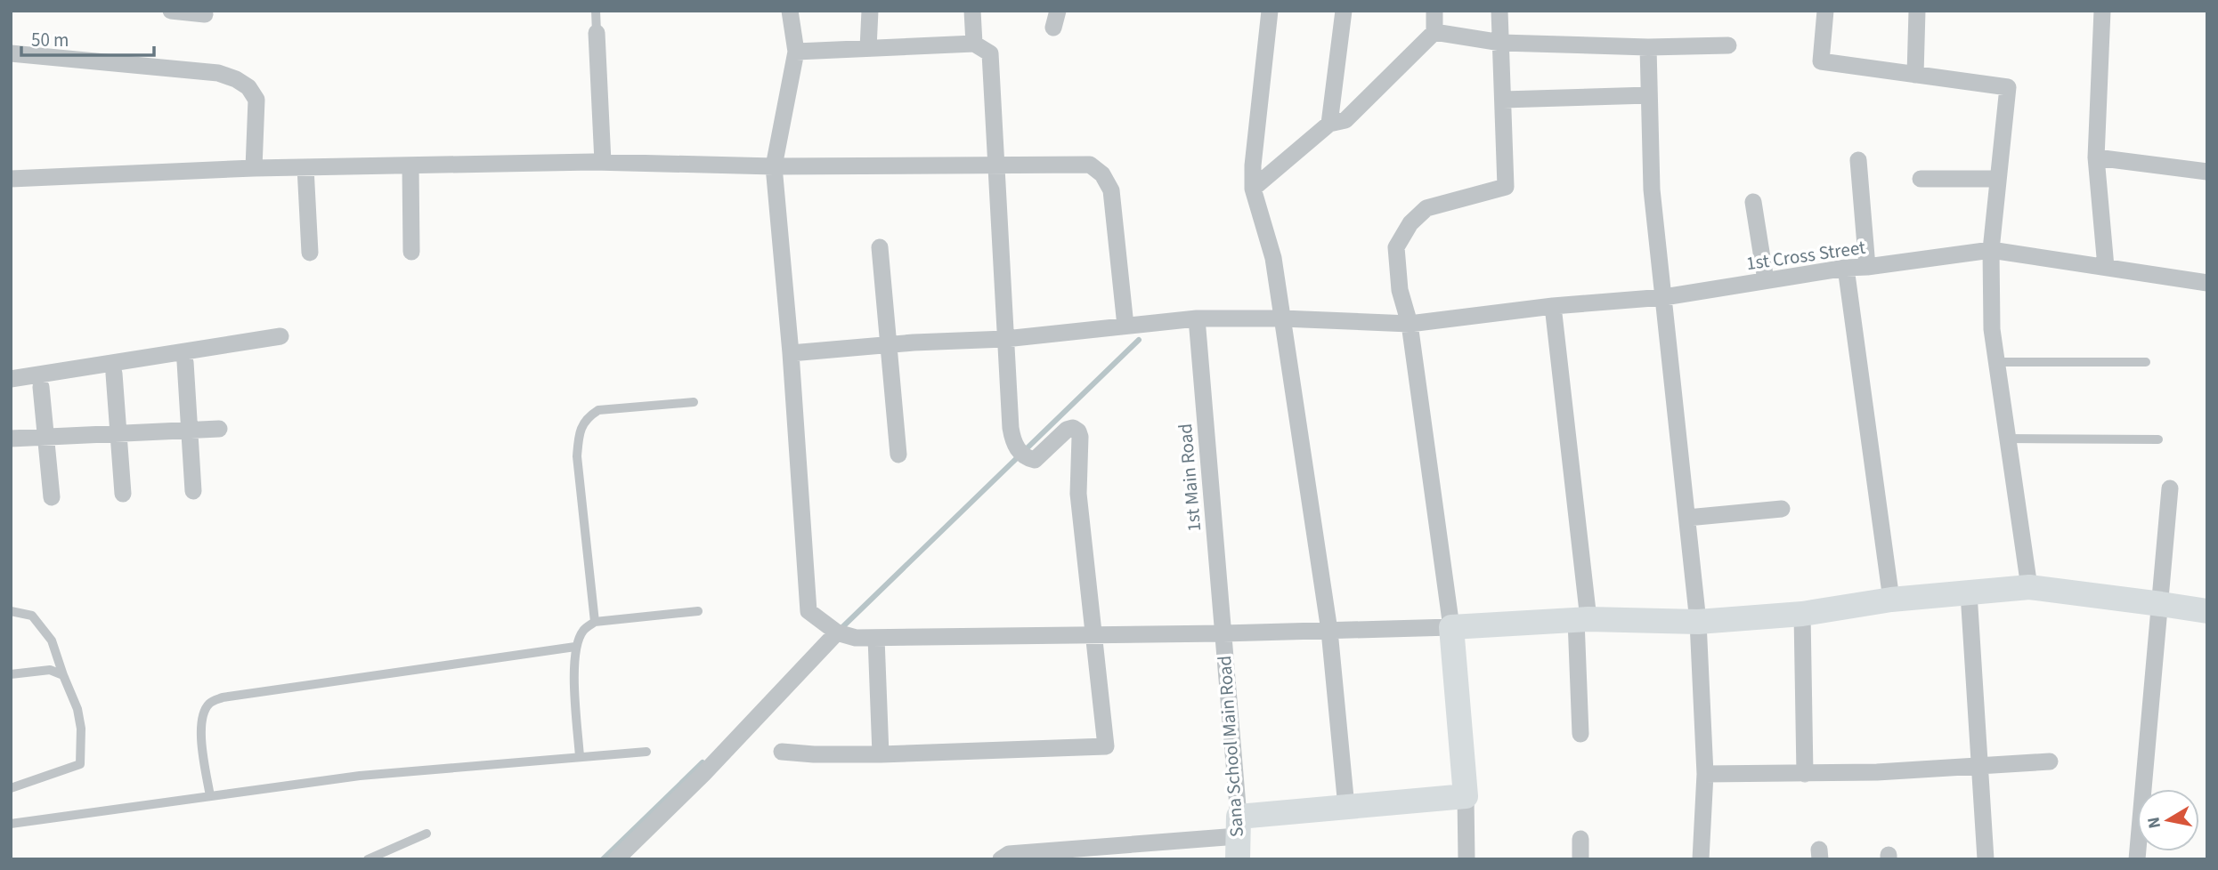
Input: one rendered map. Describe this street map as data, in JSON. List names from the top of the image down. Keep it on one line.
{"streets":{"street":["1st Cross Street","1st Main Road","Sana School Main Road"]},"crossings":[["1st Cross Street","1st Main Road"],["1st Main Road","Sana School Main Road"]],"scale_bar":"50 m","north":"left"}
